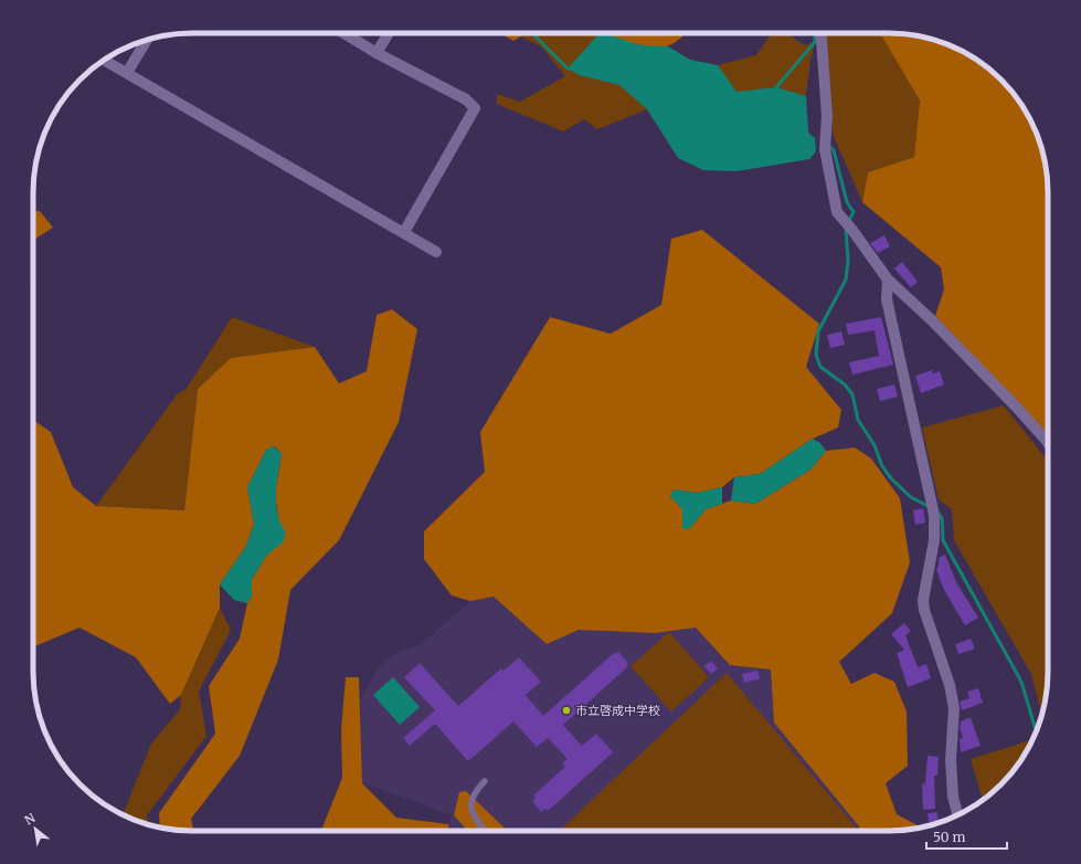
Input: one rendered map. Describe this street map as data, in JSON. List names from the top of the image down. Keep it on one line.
{"places":["市立啓成中学校"],"scale_bar":"50 m","north":"top left"}
